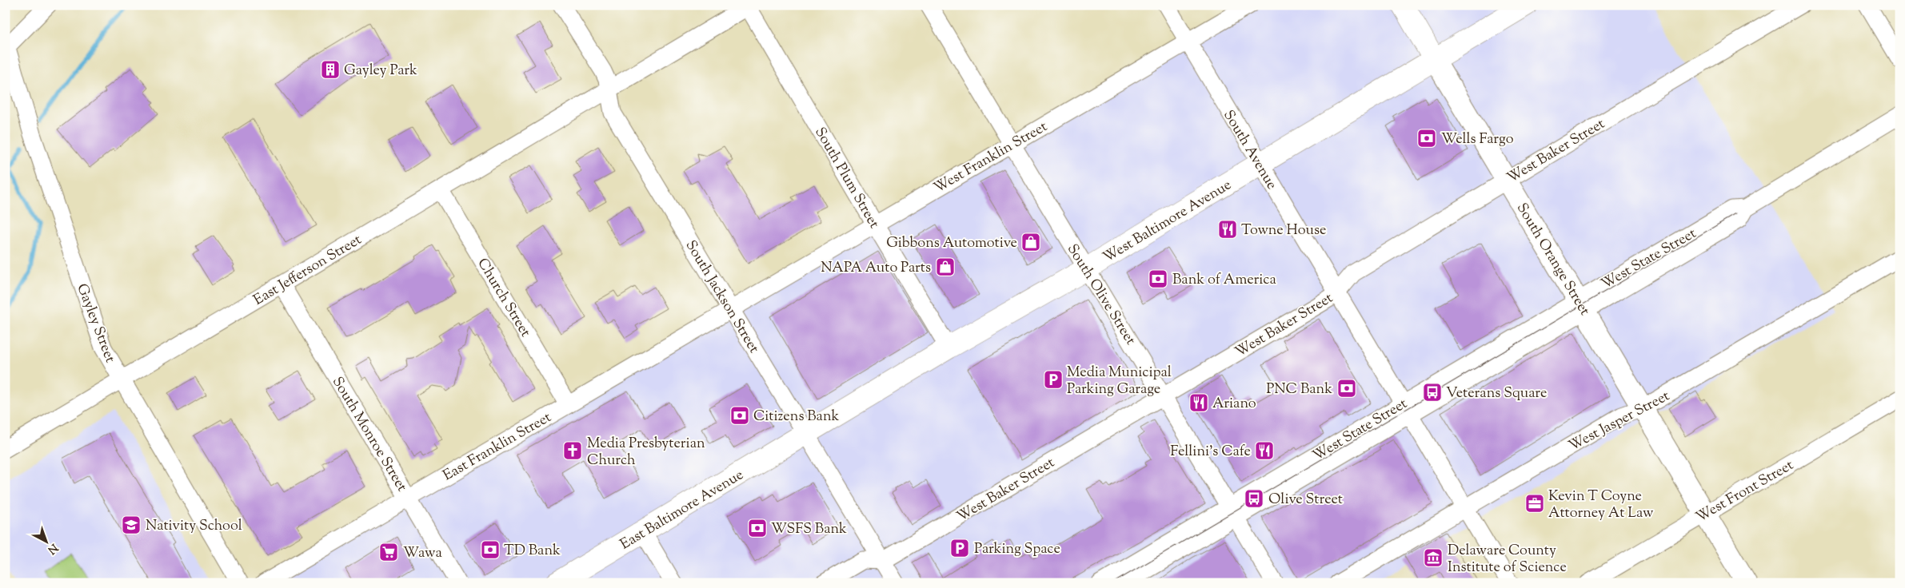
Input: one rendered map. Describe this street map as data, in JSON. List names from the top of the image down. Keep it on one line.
{"streets":{"main road":["West Baltimore Avenue","South Orange Street","East Baltimore Avenue"],"street":["South Avenue","West Baker Street","West Franklin Street","South Plum Street","West State Street","East Jefferson Street","South Olive Street","South Jackson Street","Church Street","Gayley Street","West Jasper Street","South Monroe Street","East Franklin Street","West Front Street"]},"crossings":[["South Avenue","West Baker Street"],["South Avenue","West Franklin Street"],["South Avenue","West Baltimore Avenue"],["West Baker Street","South Orange Street"],["West Baker Street","South Olive Street"],["West Baker Street","South Jackson Street"],["West Franklin Street","South Plum Street"],["West Franklin Street","South Olive Street"],["West Franklin Street","South Jackson Street"],["West Franklin Street","East Franklin Street"],["South Plum Street","West Baltimore Avenue"],["South Plum Street","East Jefferson Street"],["West Baltimore Avenue","South Orange Street"],["West Baltimore Avenue","South Olive Street"],["West Baltimore Avenue","South Jackson Street"],["West Baltimore Avenue","East Baltimore Avenue"],["West State Street","South Orange Street"],["West State Street","South Olive Street"],["South Orange Street","West Jasper Street"],["South Orange Street","West Front Street"],["East Jefferson Street","South Jackson Street"],["East Jefferson Street","Church Street"],["East Jefferson Street","Gayley Street"],["East Jefferson Street","South Monroe Street"],["South Jackson Street","East Franklin Street"],["South Jackson Street","East Baltimore Avenue"],["Church Street","East Franklin Street"],["South Monroe Street","East Franklin Street"]],"places":{"building":["Gayley Park"],"bank":["Wells Fargo","Bank of America","PNC Bank","Citizens Bank","WSFS Bank","TD Bank"],"restaurant":["Towne House","Ariano","Fellini's Cafe"],"shop":["Gibbons Automotive","NAPA Auto Parts"],"parking":["Media Municipal Parking Garage","Parking Space"],"bus stop":["Veterans Square","Olive Street"],"church":["Media Presbyterian Church"],"office":["Kevin T Coyne Attorney At Law"],"school or university":["Nativity School"],"supermarket":["Wawa"],"museum":["Delaware County Institute of Science"]},"north":"bottom right"}
